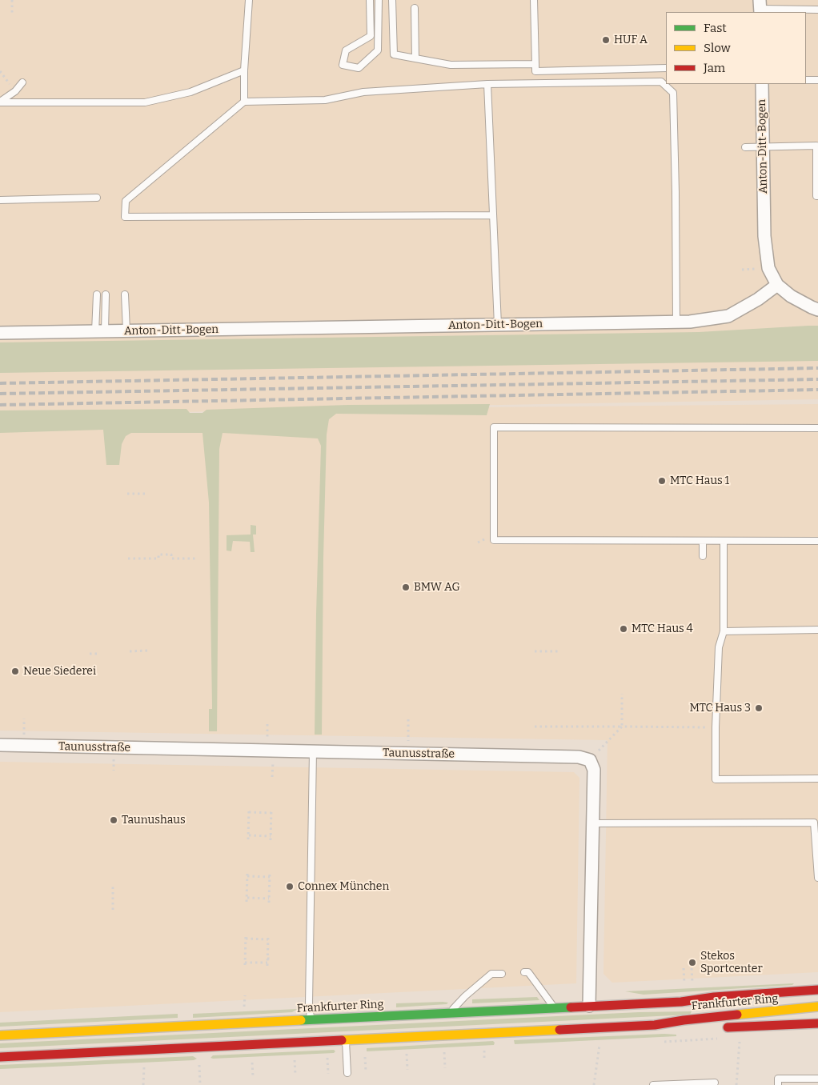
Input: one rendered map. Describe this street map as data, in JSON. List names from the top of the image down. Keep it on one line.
{"streets":{"main road":["Frankfurter Ring"],"street":["Anton-Ditt-Bogen","Taunusstraße"]},"places":["HUF A","MTC Haus 1","BMW AG","MTC Haus 4","Neue Siederei","MTC Haus 3","Taunushaus","Connex München","Stekos Sportcenter"],"legend":["Fast","Slow","Jam"]}
